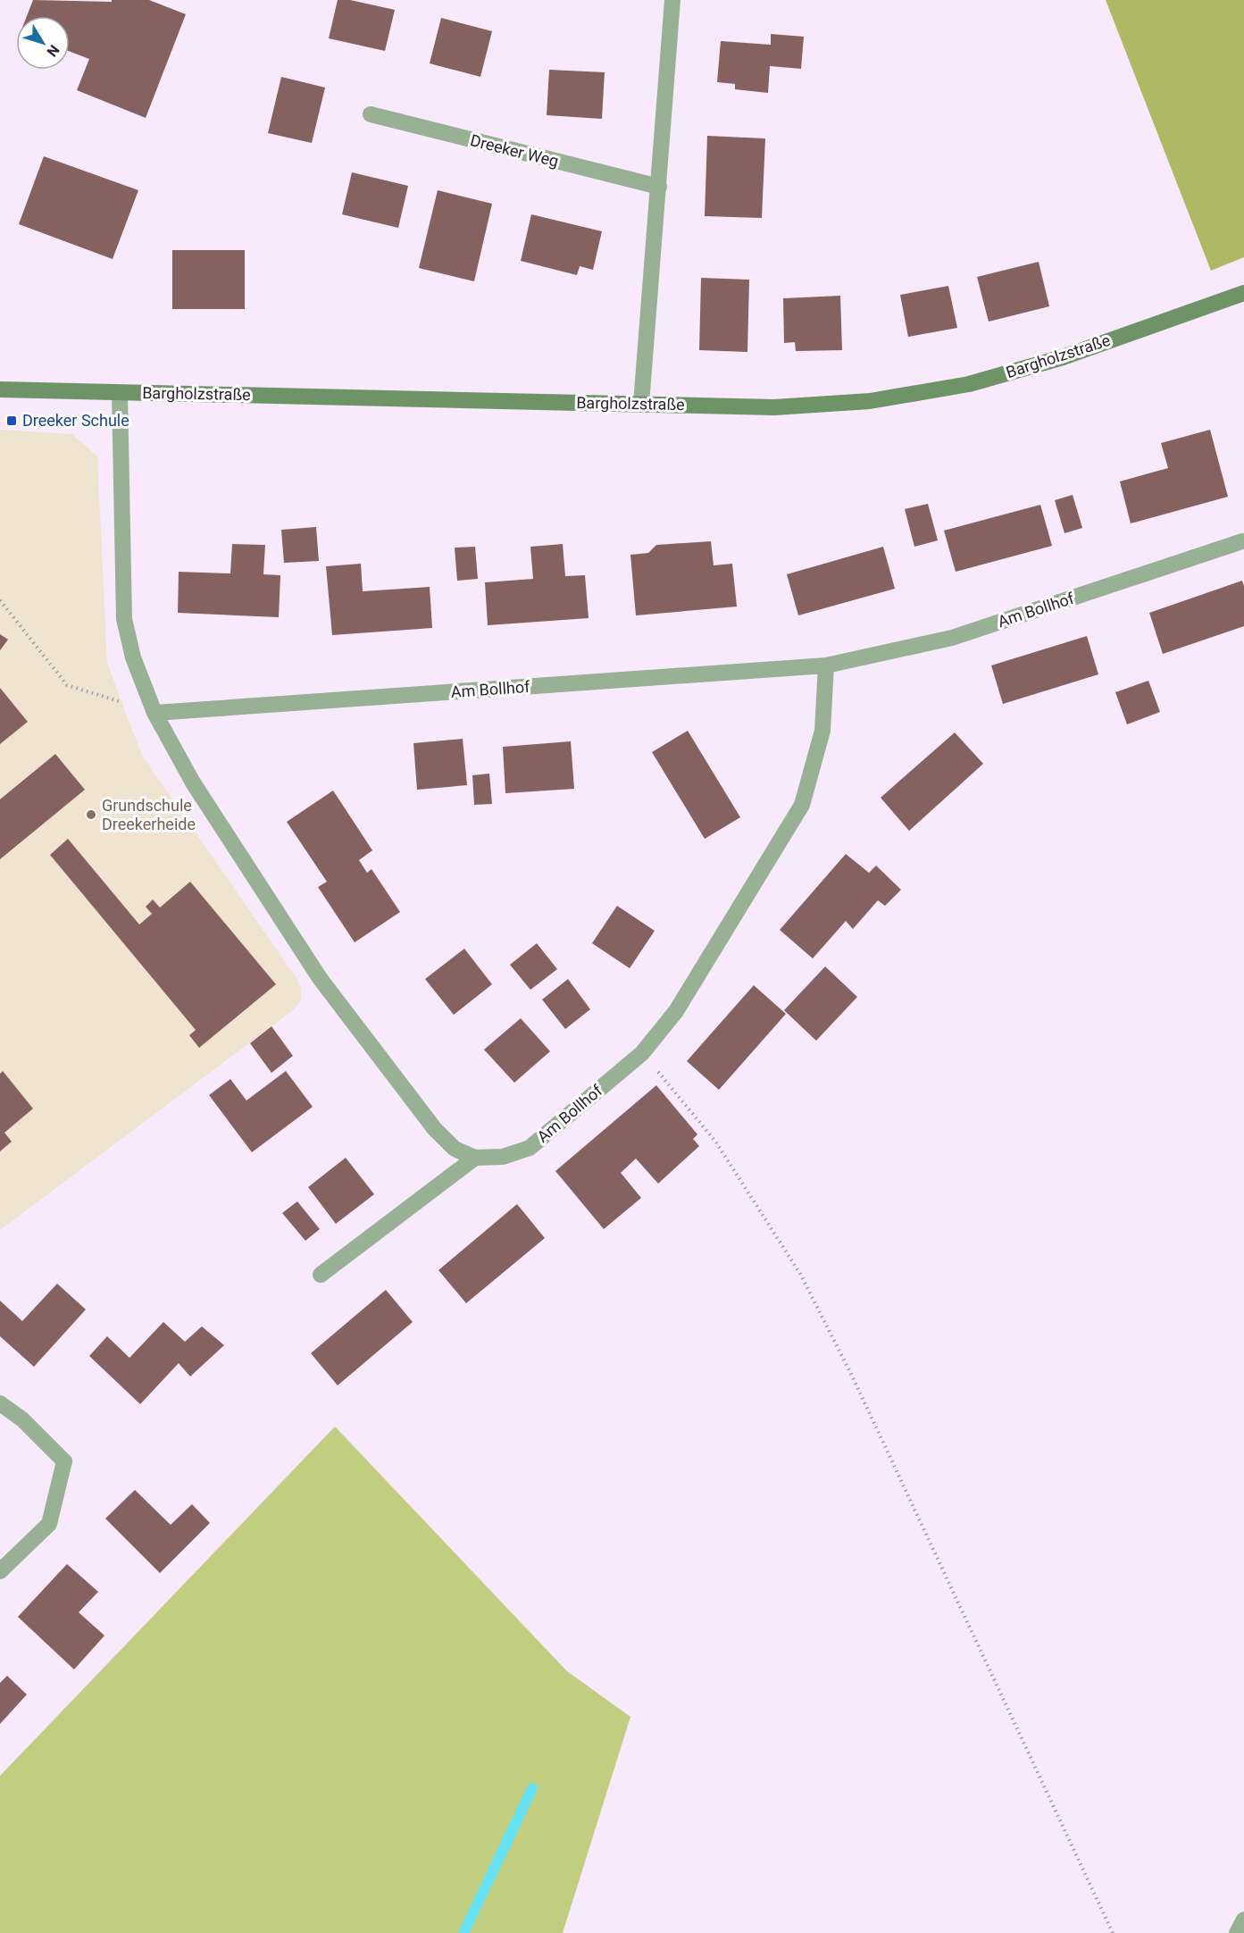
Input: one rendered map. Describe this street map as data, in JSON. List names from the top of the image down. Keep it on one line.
{"streets":{"main road":["Bargholzstraße"],"street":["Dreeker Weg","Am Bollhof"]},"crossings":[["Bargholzstraße","Am Bollhof"]],"places":{"transit":["Dreeker Schule"],"other":["Grundschule Dreekerheide"]},"north":"bottom right"}
